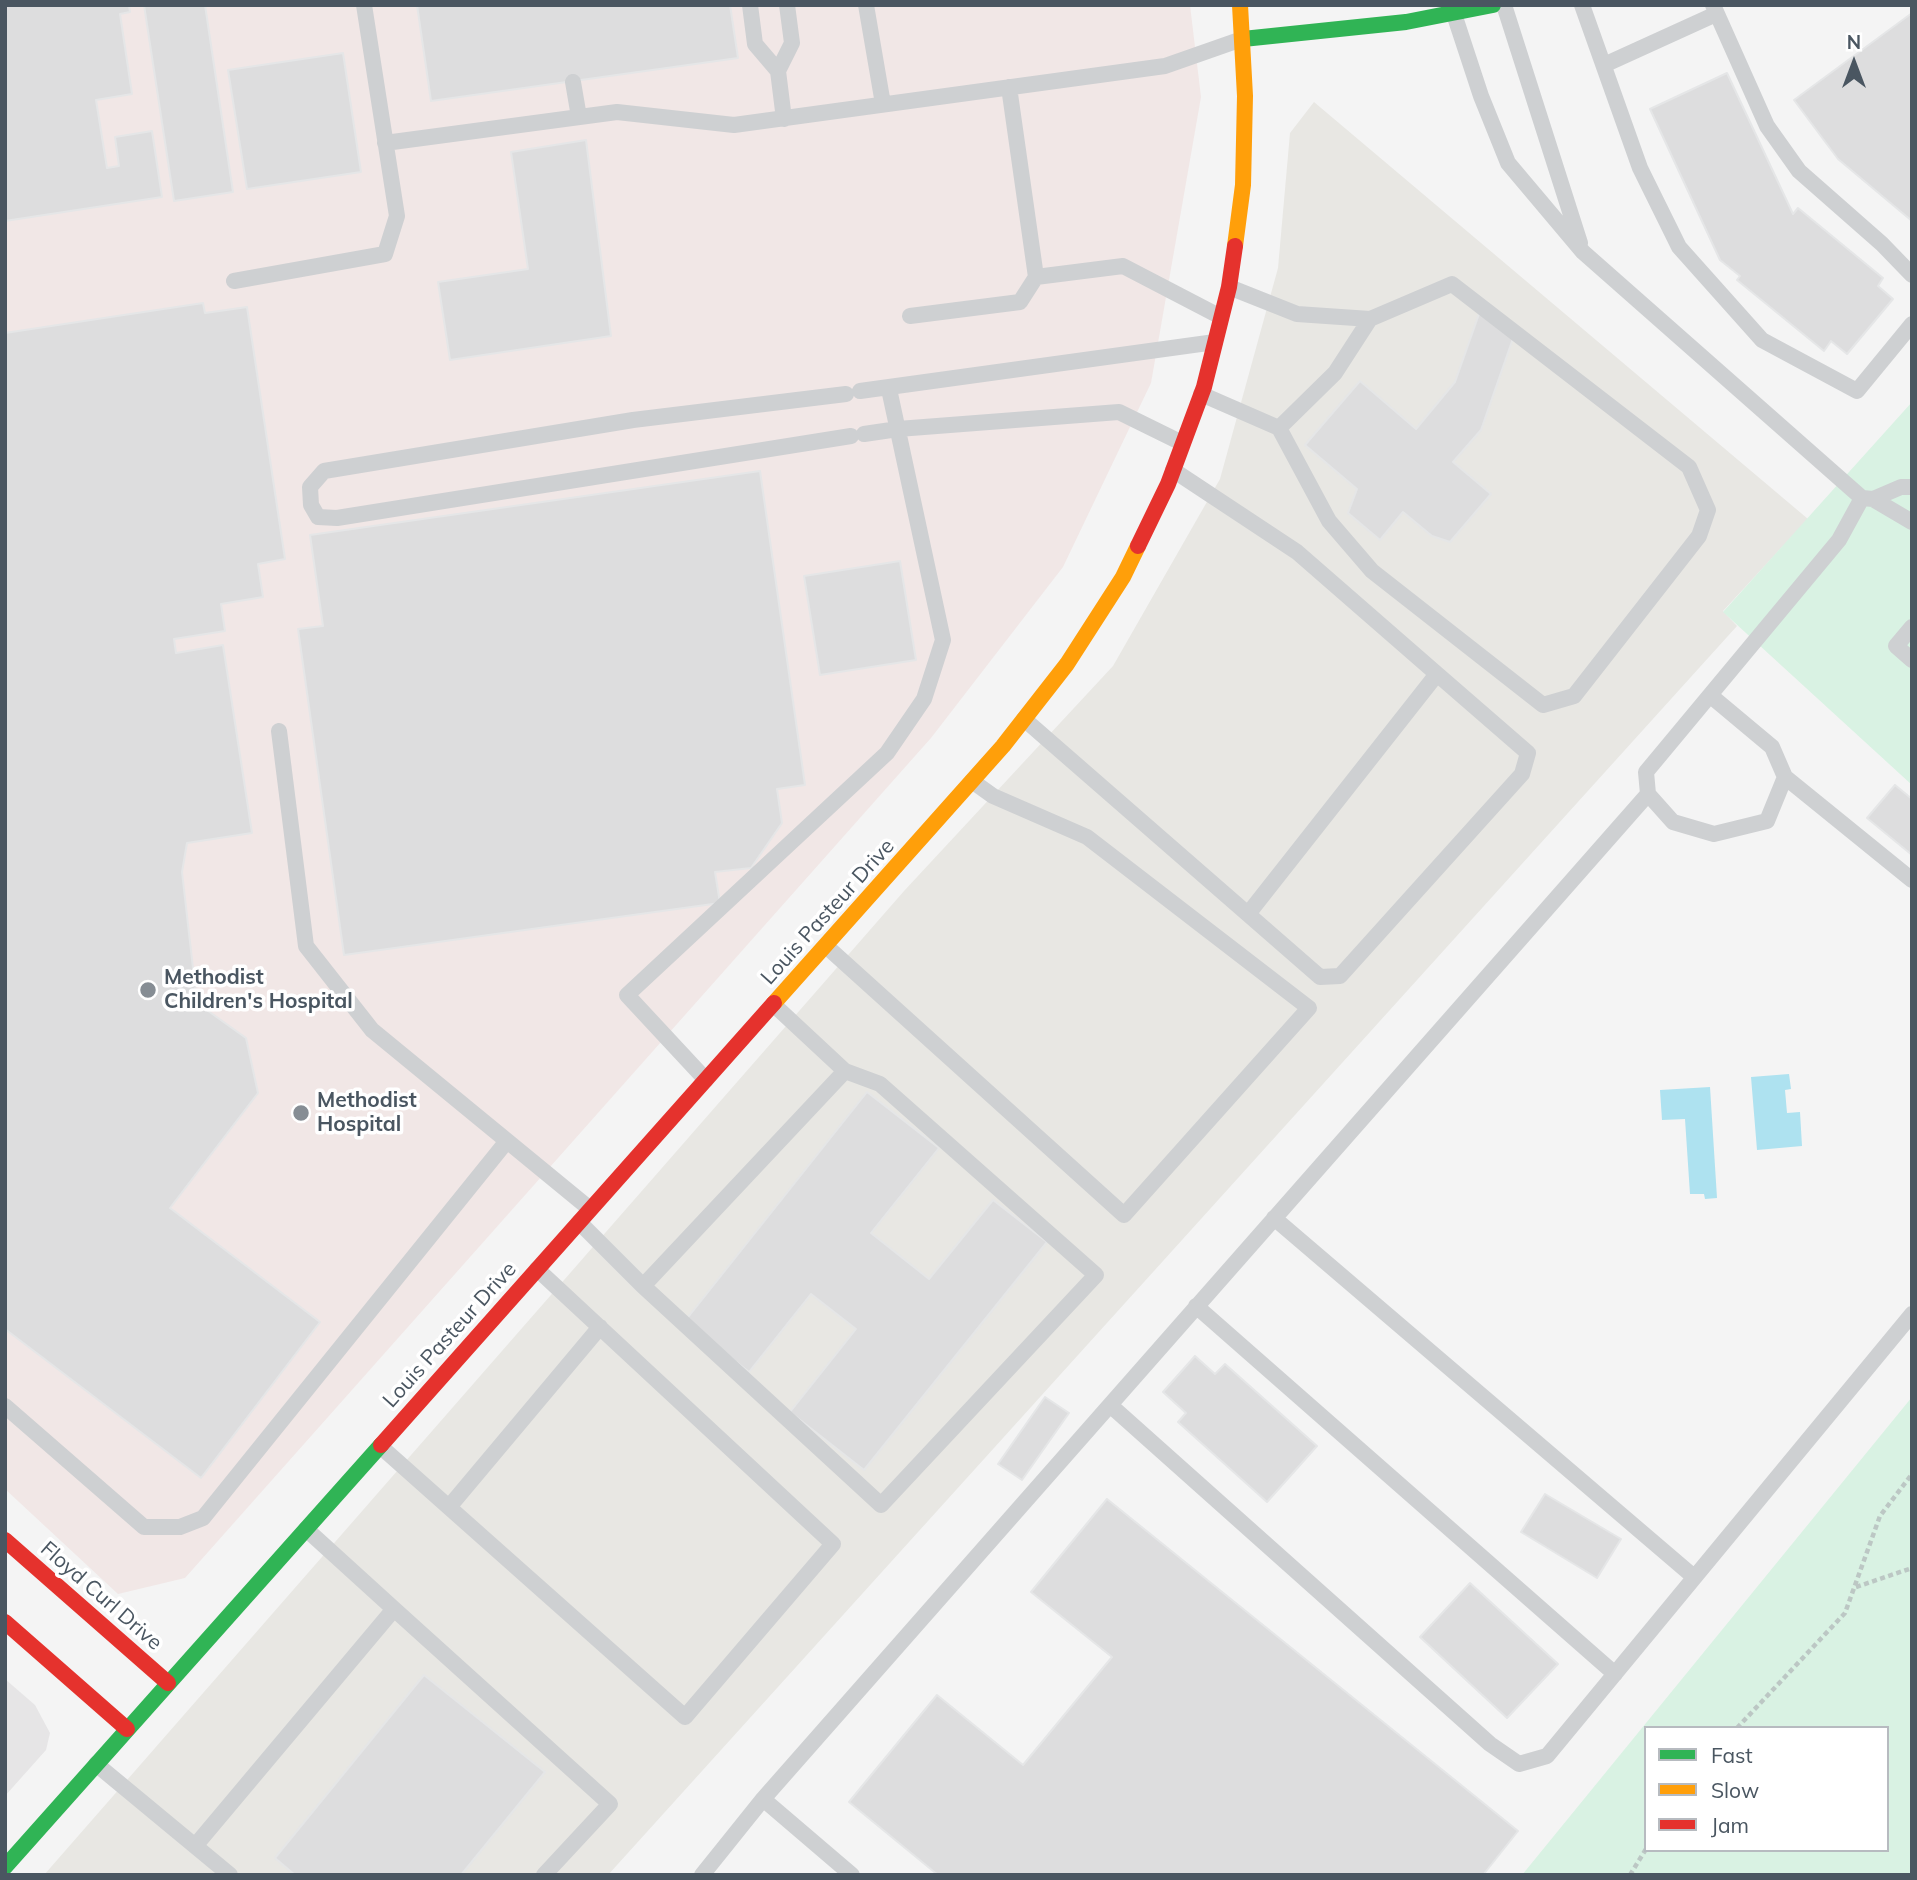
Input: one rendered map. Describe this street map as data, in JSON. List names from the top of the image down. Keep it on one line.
{"streets":{"street":["Louis Pasteur Drive","Floyd Curl Drive"]},"crossings":[["Louis Pasteur Drive","Floyd Curl Drive"]],"places":["Methodist Children's Hospital","Methodist Hospital"],"legend":["Fast","Slow","Jam"],"north":"top"}
